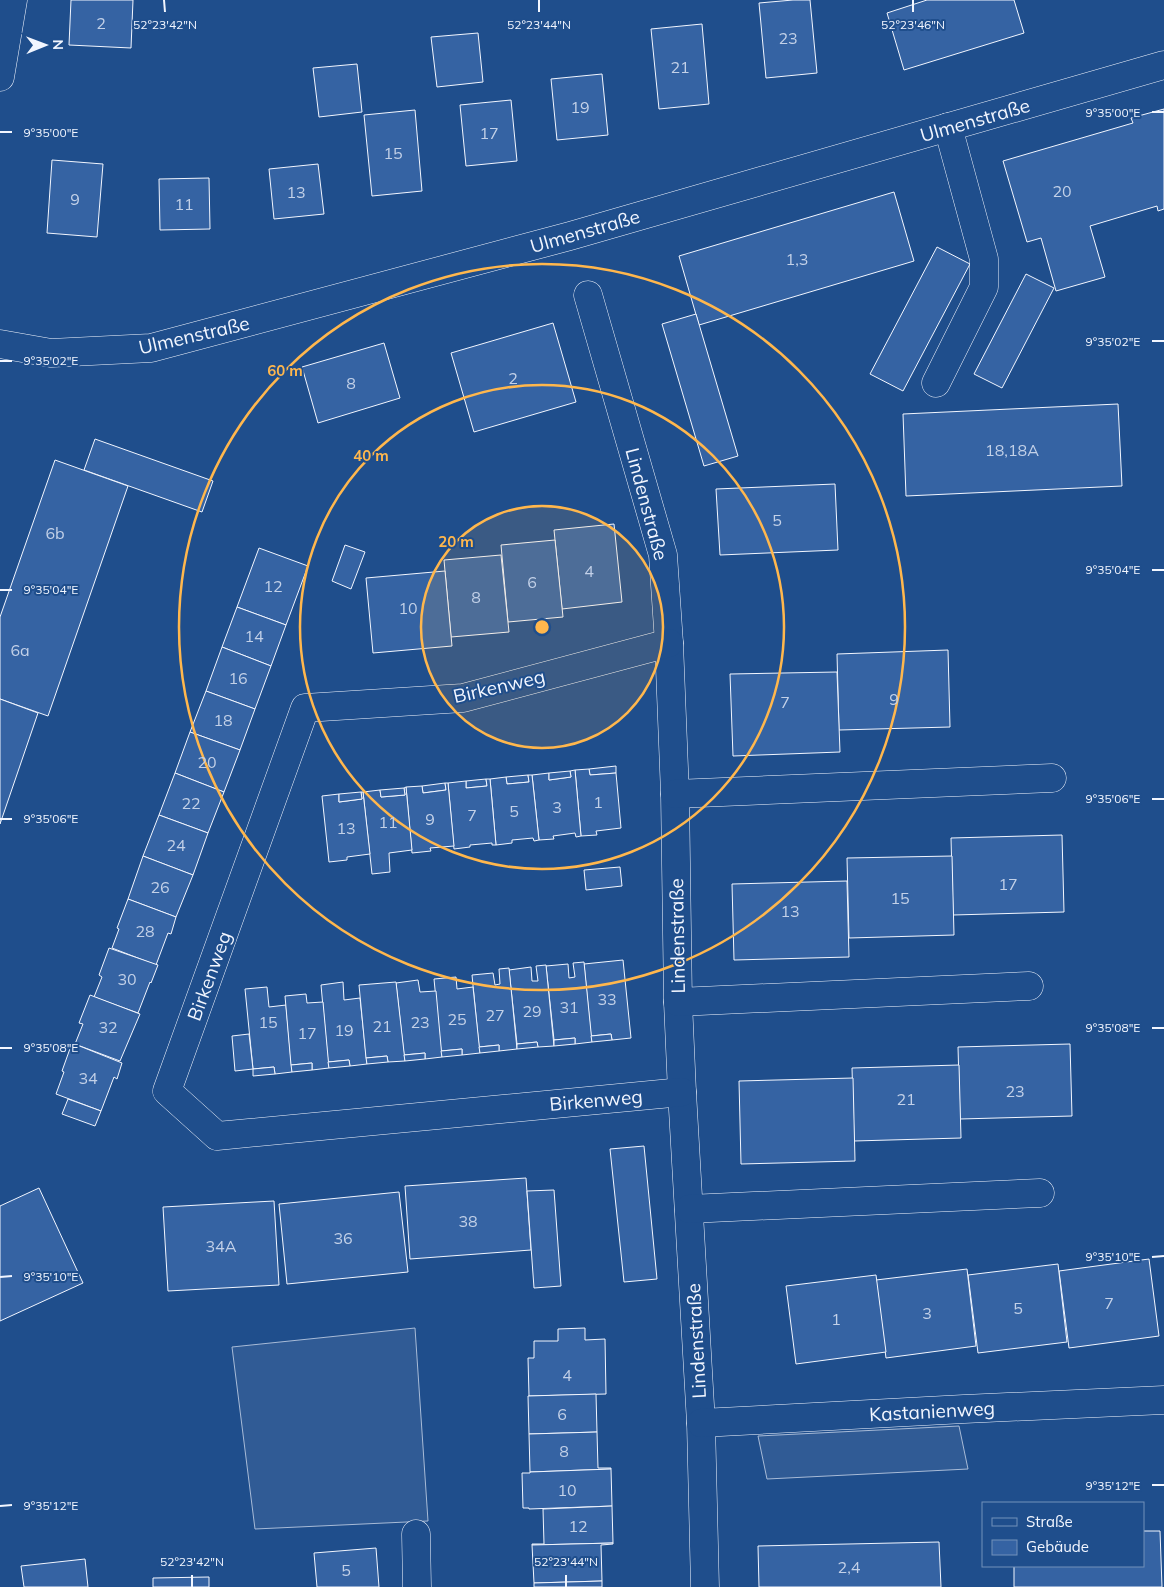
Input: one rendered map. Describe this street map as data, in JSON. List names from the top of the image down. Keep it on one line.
{"streets":{"street":["Ulmenstraße","Lindenstraße","Birkenweg","Kastanienweg"]},"crossings":[["Lindenstraße","Birkenweg"],["Lindenstraße","Kastanienweg"]],"house_numbers":["2","23","21","19","17","15","20","13","9","11","1,3","2","8","18,18A","5","6b","4","6","12","8","10","14","6a","16","9","7","18","20","1","22","3","5","7","9","11","13","24","17","26","15","13","28","30","33","31","29","27","25","15","23","21","32","19","17","34","23","21","38","36","34A","7","5","3","1","4","6","8","10","12","2,4","5"],"legend":["Straße","Gebäude"],"north":"right","coordinates":["52°23'42\"N","52°23'44\"N","52°23'46\"N","9°35'00\"E","9°35'02\"E","9°35'04\"E","9°35'06\"E","9°35'08\"E","9°35'10\"E","9°35'12\"E"],"rings":["60 m","40 m","20 m"]}
